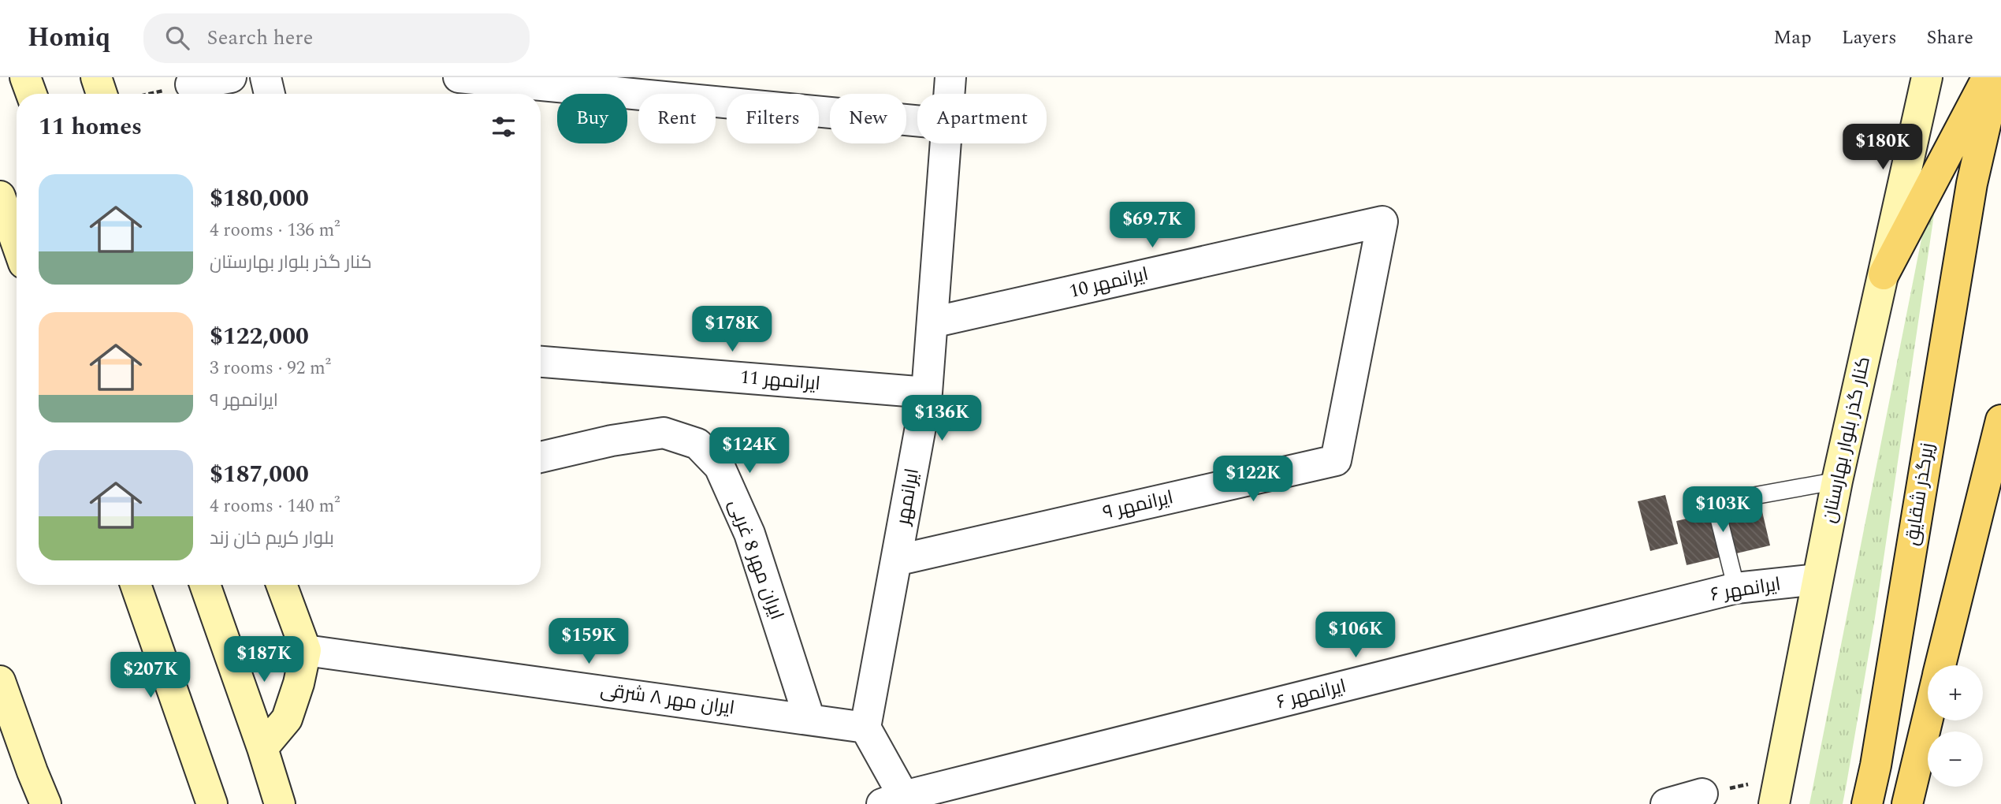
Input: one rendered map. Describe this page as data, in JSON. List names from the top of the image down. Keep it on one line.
{"streets":{"main road":["کنار گذر بلوار بهارستان","زیرگذر شقایق"],"street":["ایرانمهر 10","ایرانمهر 11","ایرانمهر","ایرانمهر ۹","ایران مهر 8 غربی","ایرانمهر ۶","ایران مهر ٨ شرقی"]},"crossings":[["ایرانمهر 10","ایرانمهر"],["ایرانمهر 10","ایرانمهر ۹"],["ایرانمهر 11","ایرانمهر"],["کنار گذر بلوار بهارستان","ایرانمهر ۶"],["ایرانمهر","ایرانمهر ۹"],["ایرانمهر","ایران مهر ٨ شرقی"],["ایران مهر 8 غربی","ایران مهر ٨ شرقی"]],"page":{"header":"Homiq","search":"Search here","nav":["Map","Layers","Share"],"chip":["Buy","Rent","Filters","New","Apartment"],"heading":"11 homes","price":["$180K","$69.7K","$178K","$136K","$124K","$122K","$103K","$106K","$159K","$187K","$207K"],"list":[{"name":"$180,000","note":"4 rooms · 136 m² · کنار گذر بلوار بهارستان"},{"name":"$122,000","note":"3 rooms · 92 m² · ایرانمهر ۹"},{"name":"$187,000","note":"4 rooms · 140 m² · بلوار کریم خان زند"}],"map_buttons":["+","−"]}}
